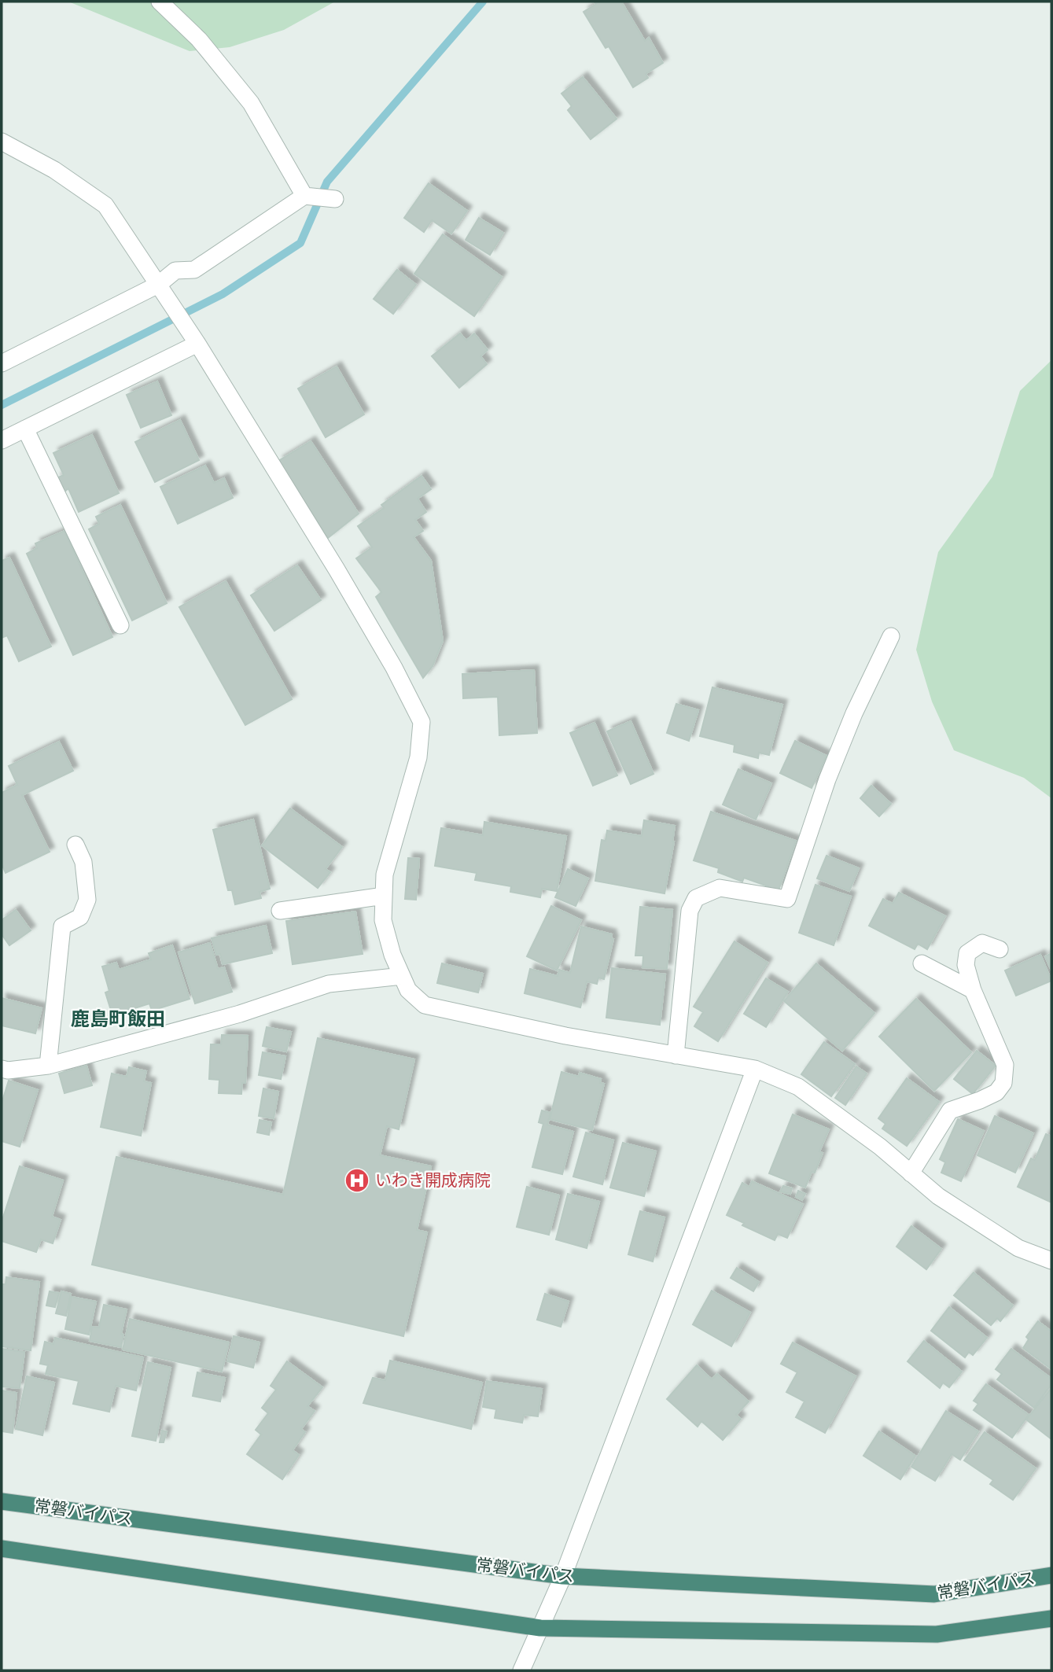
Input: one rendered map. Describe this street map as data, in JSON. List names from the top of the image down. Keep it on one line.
{"streets":{"highway":["常磐バイパス"]},"districts":["鹿島町飯田"],"places":{"hospital":["いわき開成病院"]}}
